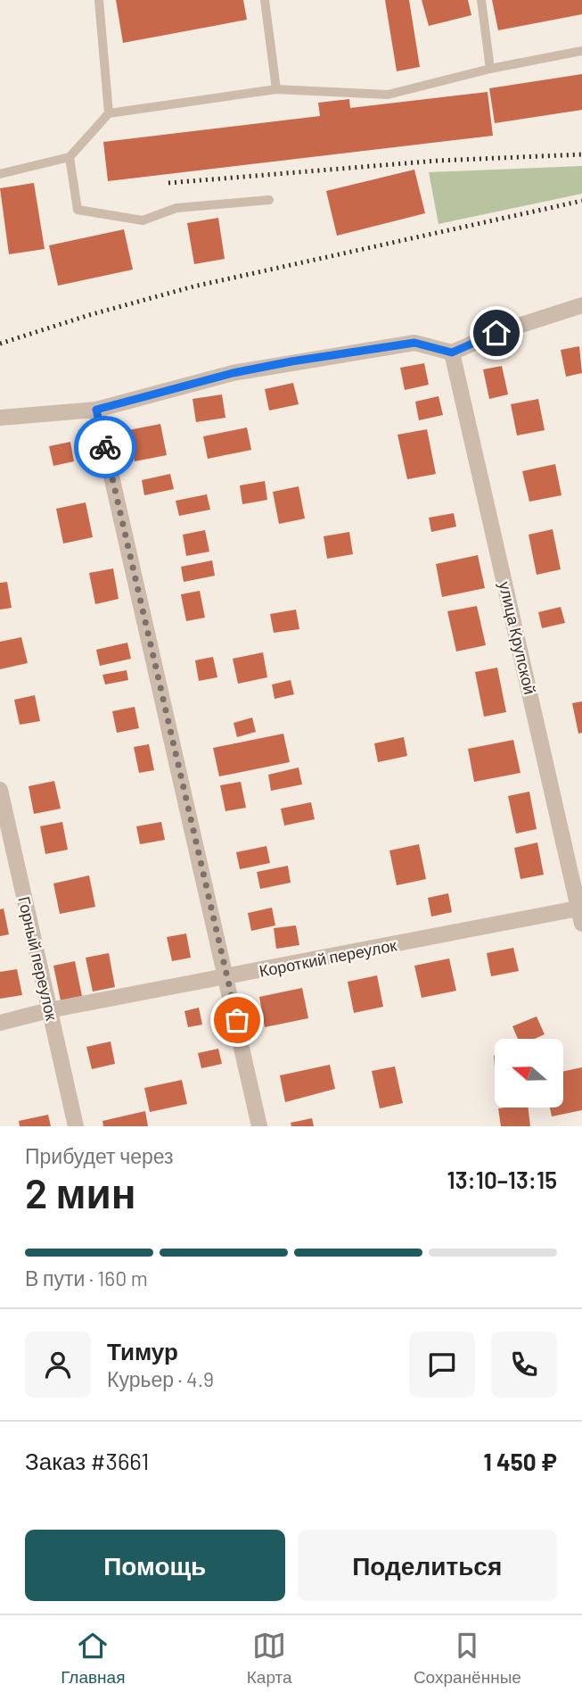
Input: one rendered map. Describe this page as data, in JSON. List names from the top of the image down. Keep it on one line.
{"streets":{"street":["улица Крупской","Горный переулок","Короткий переулок"]},"crossings":[["улица Крупской","Короткий переулок"],["Горный переулок","Короткий переулок"]],"north":"left","page":{"heading":["2 мин","Прибудет через","13:10–13:15"],"panel":["Тимур","Курьер · 4.9","Заказ #3661","1 450 ₽"],"bar":"В пути · 160 m","buttons":["Помощь","Поделиться"],"tabs":["Главная","Карта","Сохранённые"]}}
